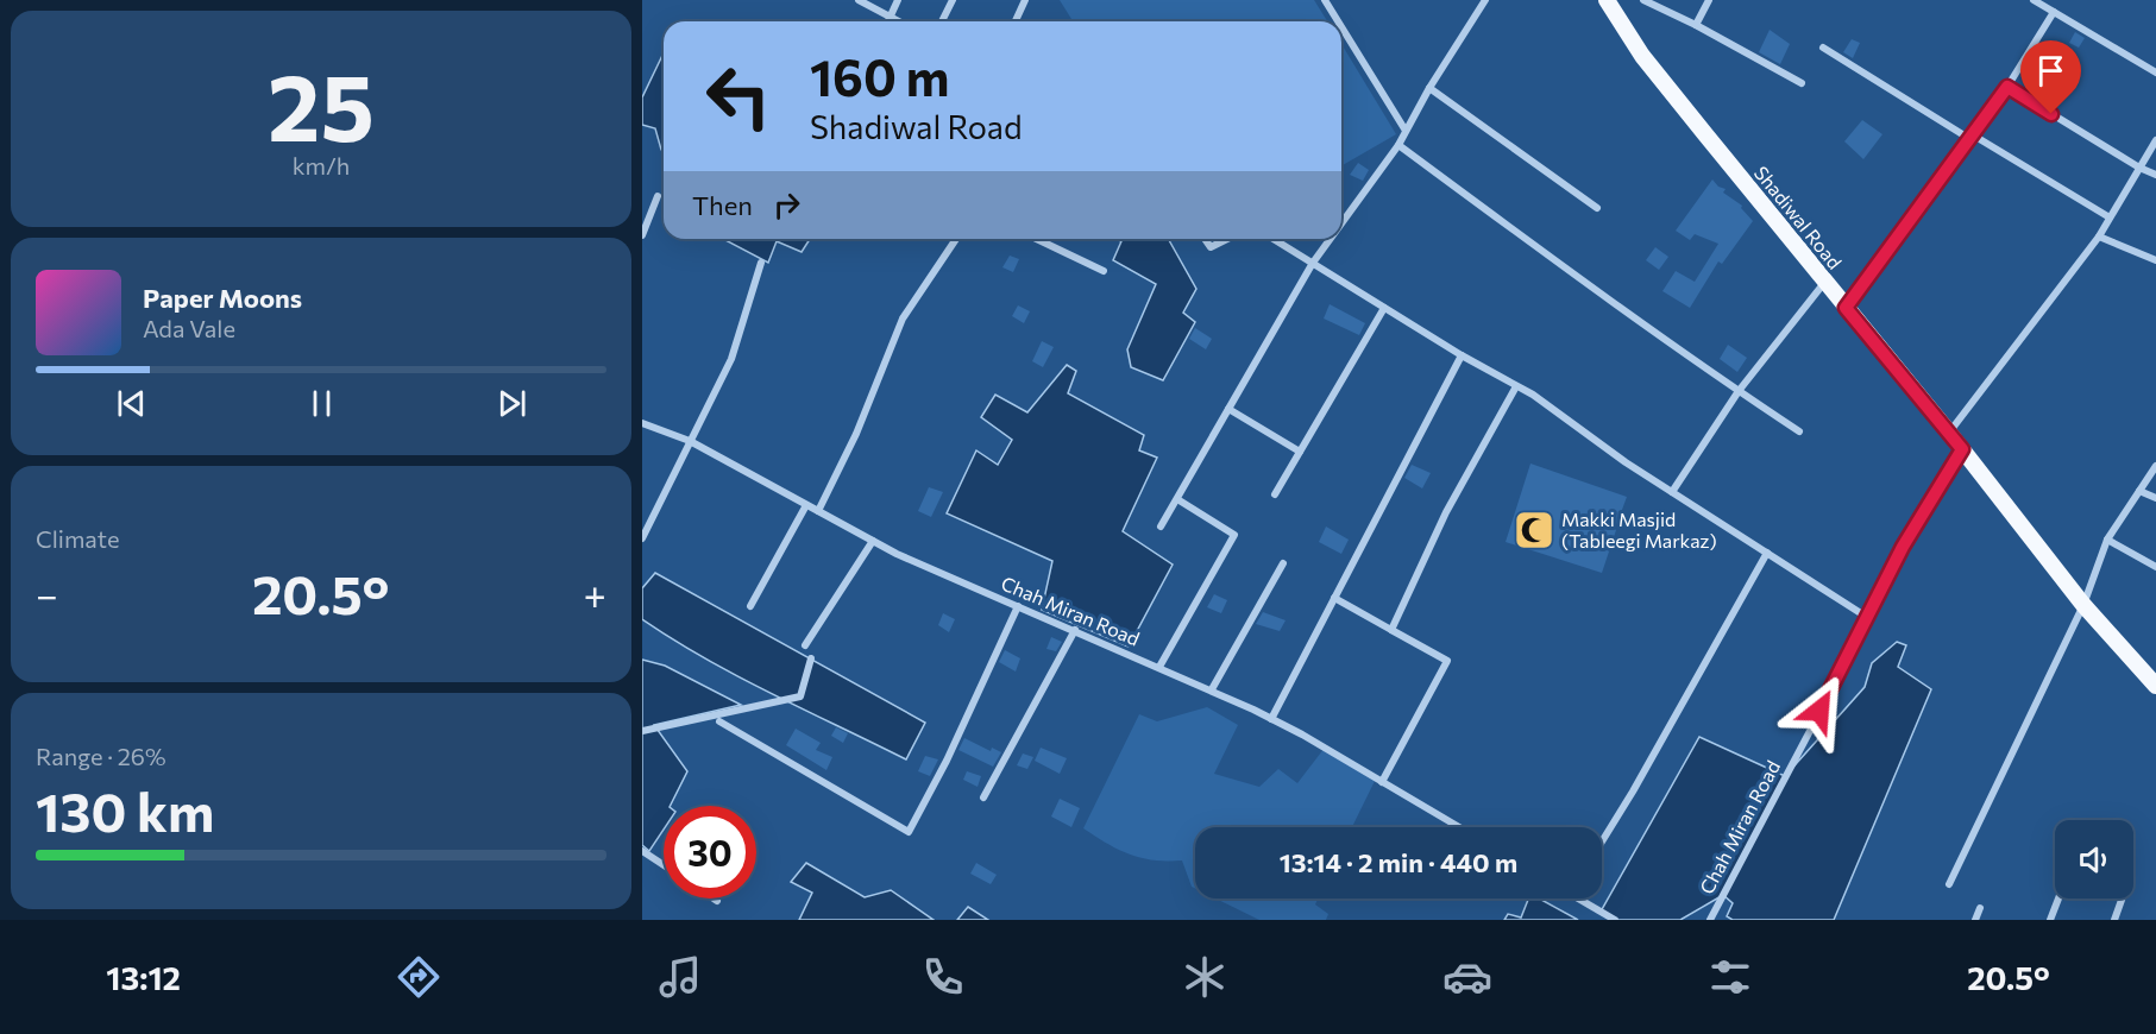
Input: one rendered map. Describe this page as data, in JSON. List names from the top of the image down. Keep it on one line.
{"streets":{"main road":["Shadiwal Road"],"street":["Chah Miran Road"]},"crossings":[["Shadiwal Road","Chah Miran Road"]],"places":{"mosque":["Makki Masjid (Tableegi Markaz)"]},"page":{"tile":[["25","km/h"],"Climate",["Range · 26%","130 km"]],"turn":["160 m","Shadiwal Road"],"then":"Then","song":["Paper Moons","Ada Vale"],"heat":["−","20.5°","+"],"limit":"30","trip":"13:14 · 2 min · 440 m","tabs":["13:12","20.5°"]}}
